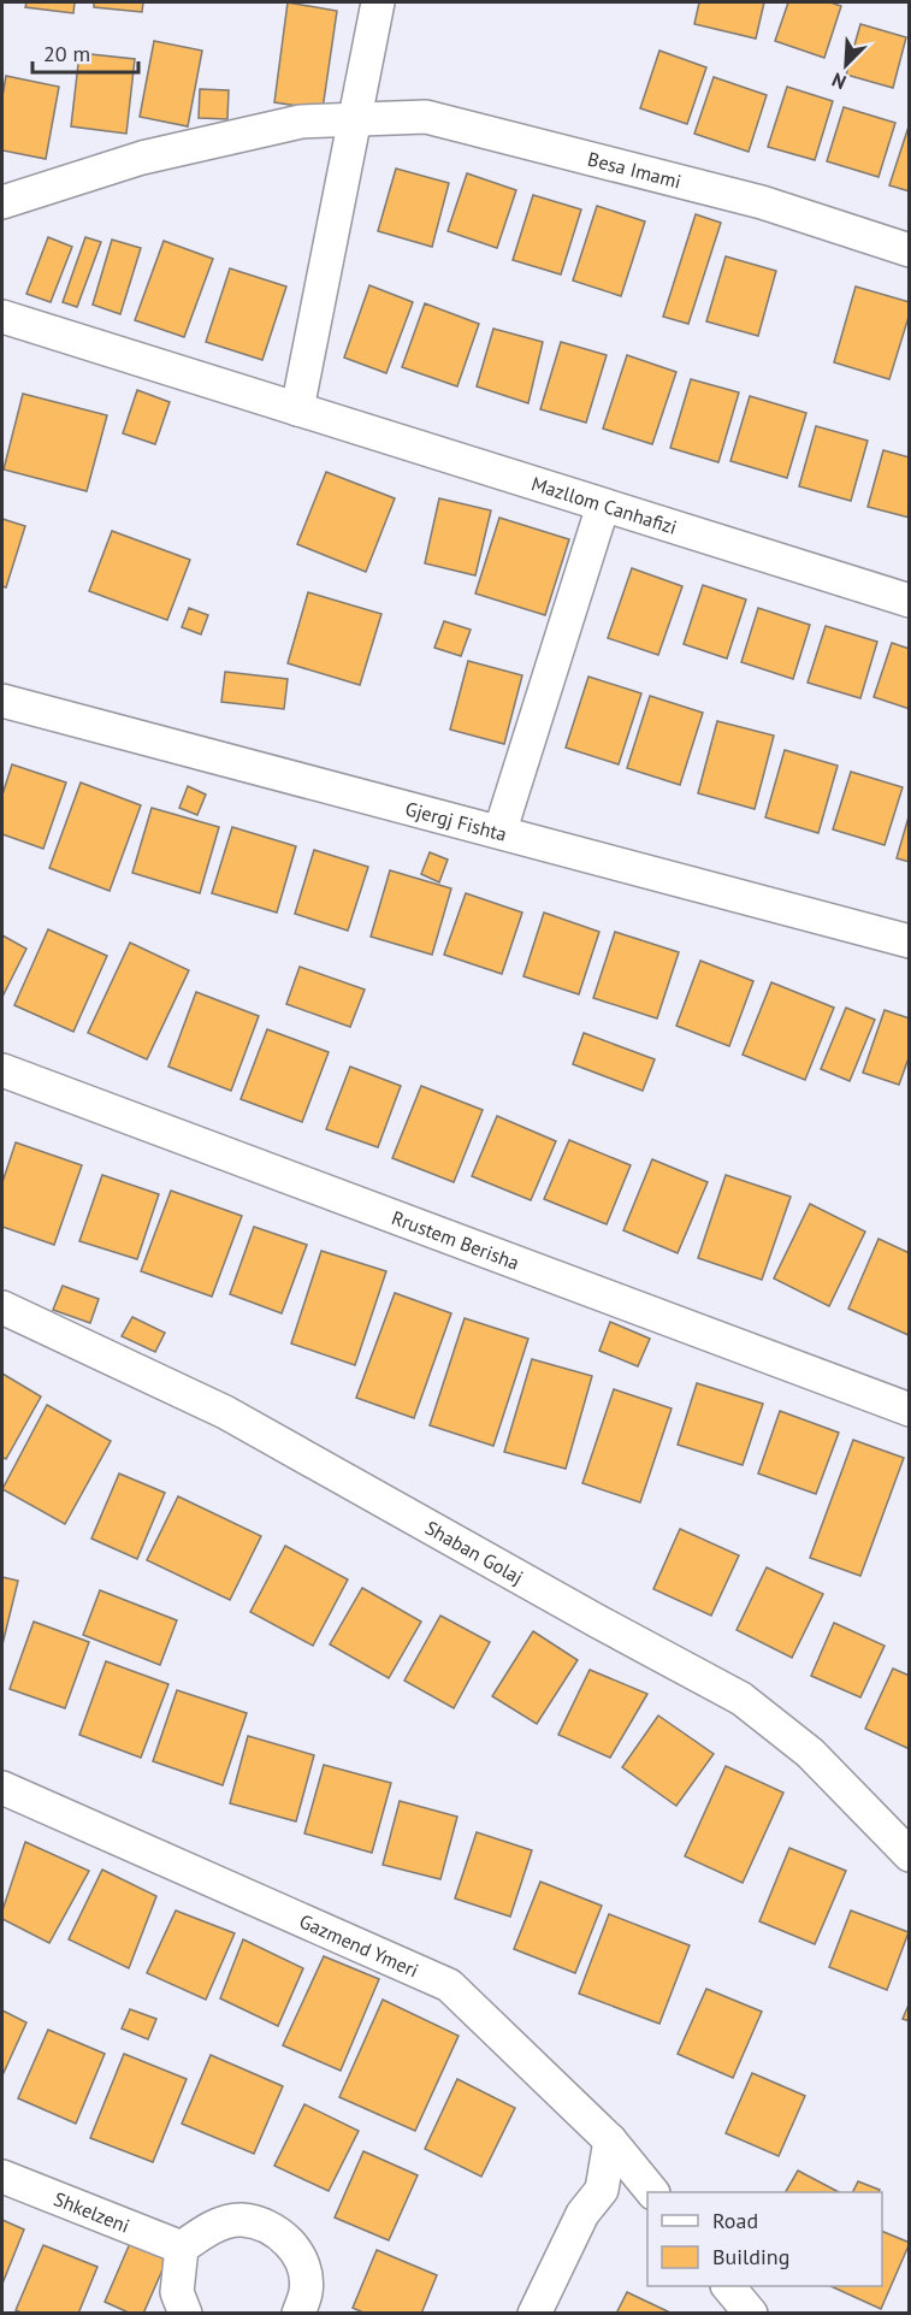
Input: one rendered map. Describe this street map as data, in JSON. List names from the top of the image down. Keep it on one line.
{"streets":{"street":["Besa Imami","Mazllom Canhafizi","Gjergj Fishta","Rrustem Berisha","Shaban Golaj","Gazmend Ymeri","Shkelzeni"]},"legend":["Road","Building"],"scale_bar":"20 m","north":"bottom left"}
